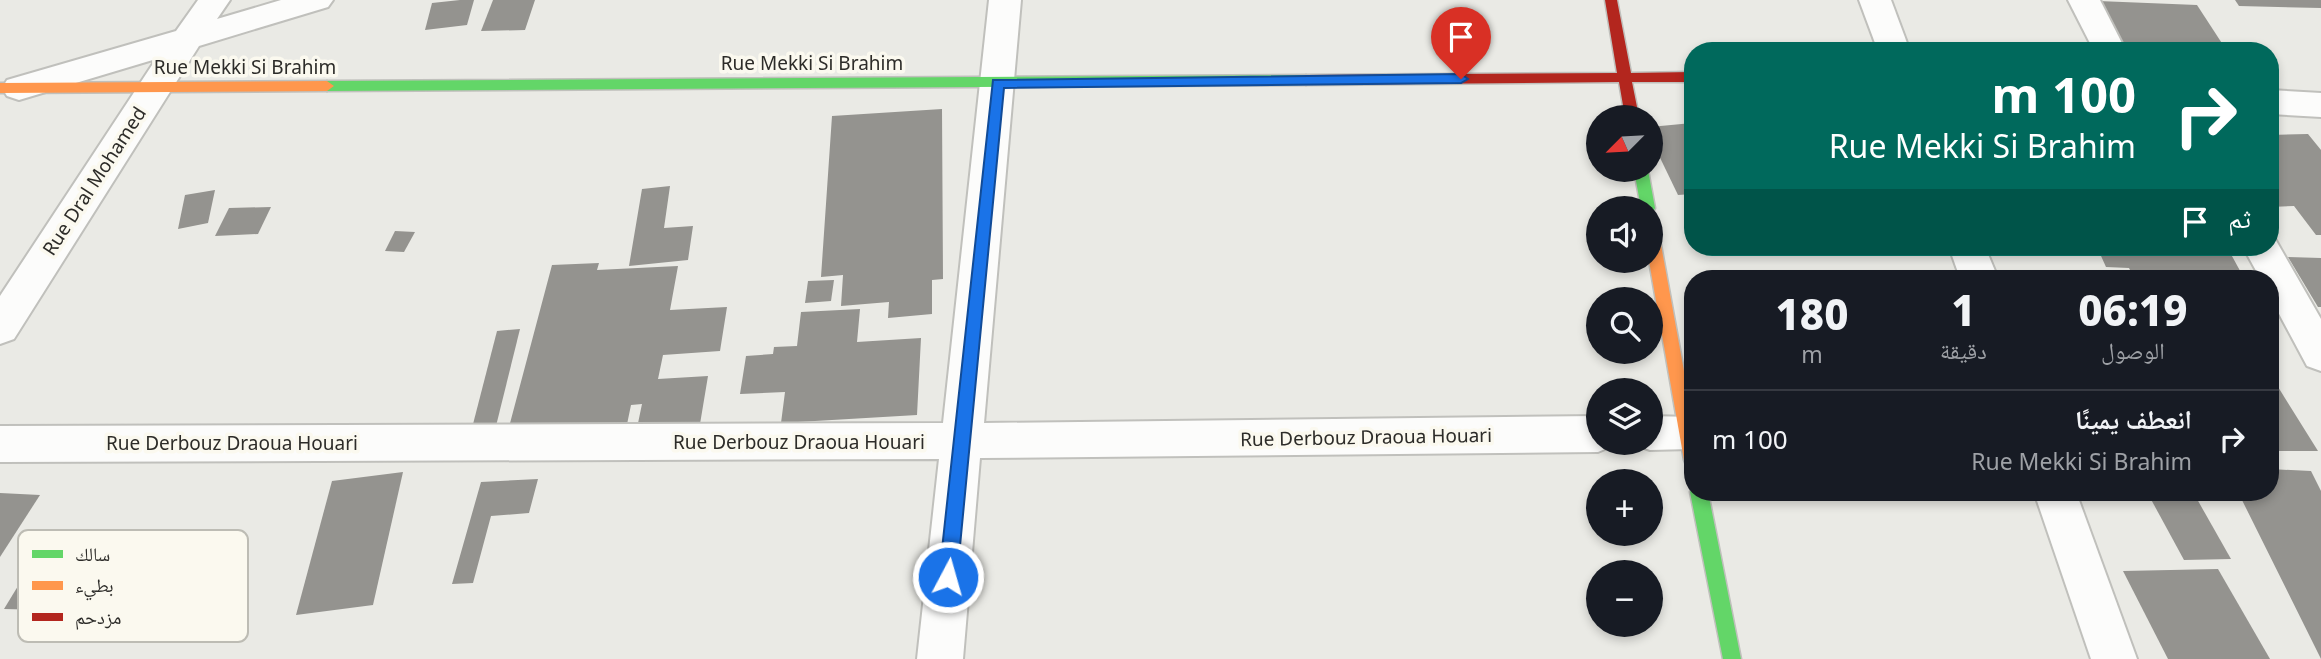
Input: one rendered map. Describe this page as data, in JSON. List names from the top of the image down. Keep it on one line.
{"streets":{"street":["Rue Mekki Si Brahim","Rue Dral Mohamed","Rue Derbouz Draoua Houari"]},"crossings":[["Rue Mekki Si Brahim","Rue Dral Mohamed"]],"legend":["سالك","بطيء","مزدحم"],"north":"bottom left","page":{"turn":["100 m","Rue Mekki Si Brahim"],"map_buttons":["+","−"],"then":"ثم","eta":["06:19","الوصول","1","دقيقة","180","m"],"list":[{"name":"انعطف يمينًا","note":"Rue Mekki Si Brahim","value":"100 m"}]}}
